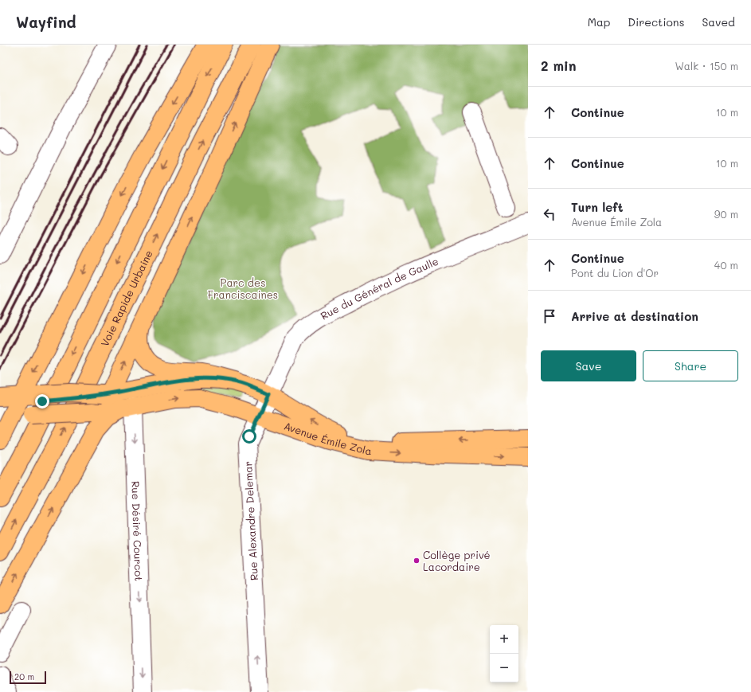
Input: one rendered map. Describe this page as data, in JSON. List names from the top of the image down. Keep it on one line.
{"streets":{"main road":["Voie Rapide Urbaine","Avenue Émile Zola"],"street":["Rue du Général de Gaulle","Rue Alexandre Delemar","Rue Désiré Courcot"]},"crossings":[["Rue du Général de Gaulle","Avenue Émile Zola"],["Rue du Général de Gaulle","Rue Alexandre Delemar"],["Avenue Émile Zola","Rue Alexandre Delemar"],["Avenue Émile Zola","Rue Désiré Courcot"]],"one_way":["Rue Alexandre Delemar","Rue Désiré Courcot"],"parks":["Parc des Franciscaines"],"places":["Collège privé Lacordaire"],"scale_bar":"20 m","page":{"header":"Wayfind","nav":["Map","Directions","Saved"],"heading":["2 min","Walk · 150 m"],"list":[["Continue","10 m"],["Continue","10 m"],["Turn left","Avenue Émile Zola","90 m"],["Continue","Pont du Lion d'Or","40 m"],"Arrive at destination"],"buttons":["Save","Share"],"map_buttons":["+","−"],"scale":"20 m"}}
